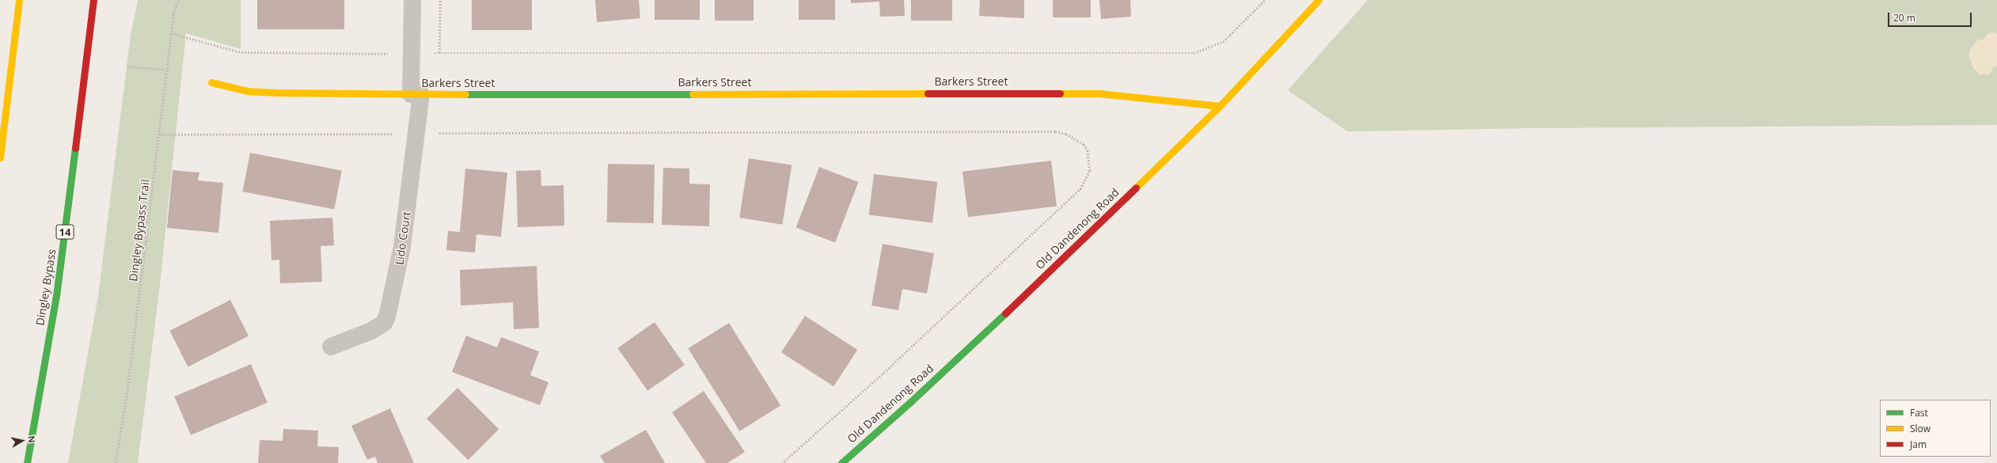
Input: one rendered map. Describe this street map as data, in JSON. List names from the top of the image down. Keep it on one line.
{"streets":{"main road":["Barkers Street","Old Dandenong Road","14","Dingley Bypass"],"street":["Lido Court"],"path":["Dingley Bypass Trail"]},"crossings":[["Barkers Street","Old Dandenong Road"],["Barkers Street","Lido Court"]],"legend":["Fast","Slow","Jam"],"scale_bar":"20 m","north":"right"}
